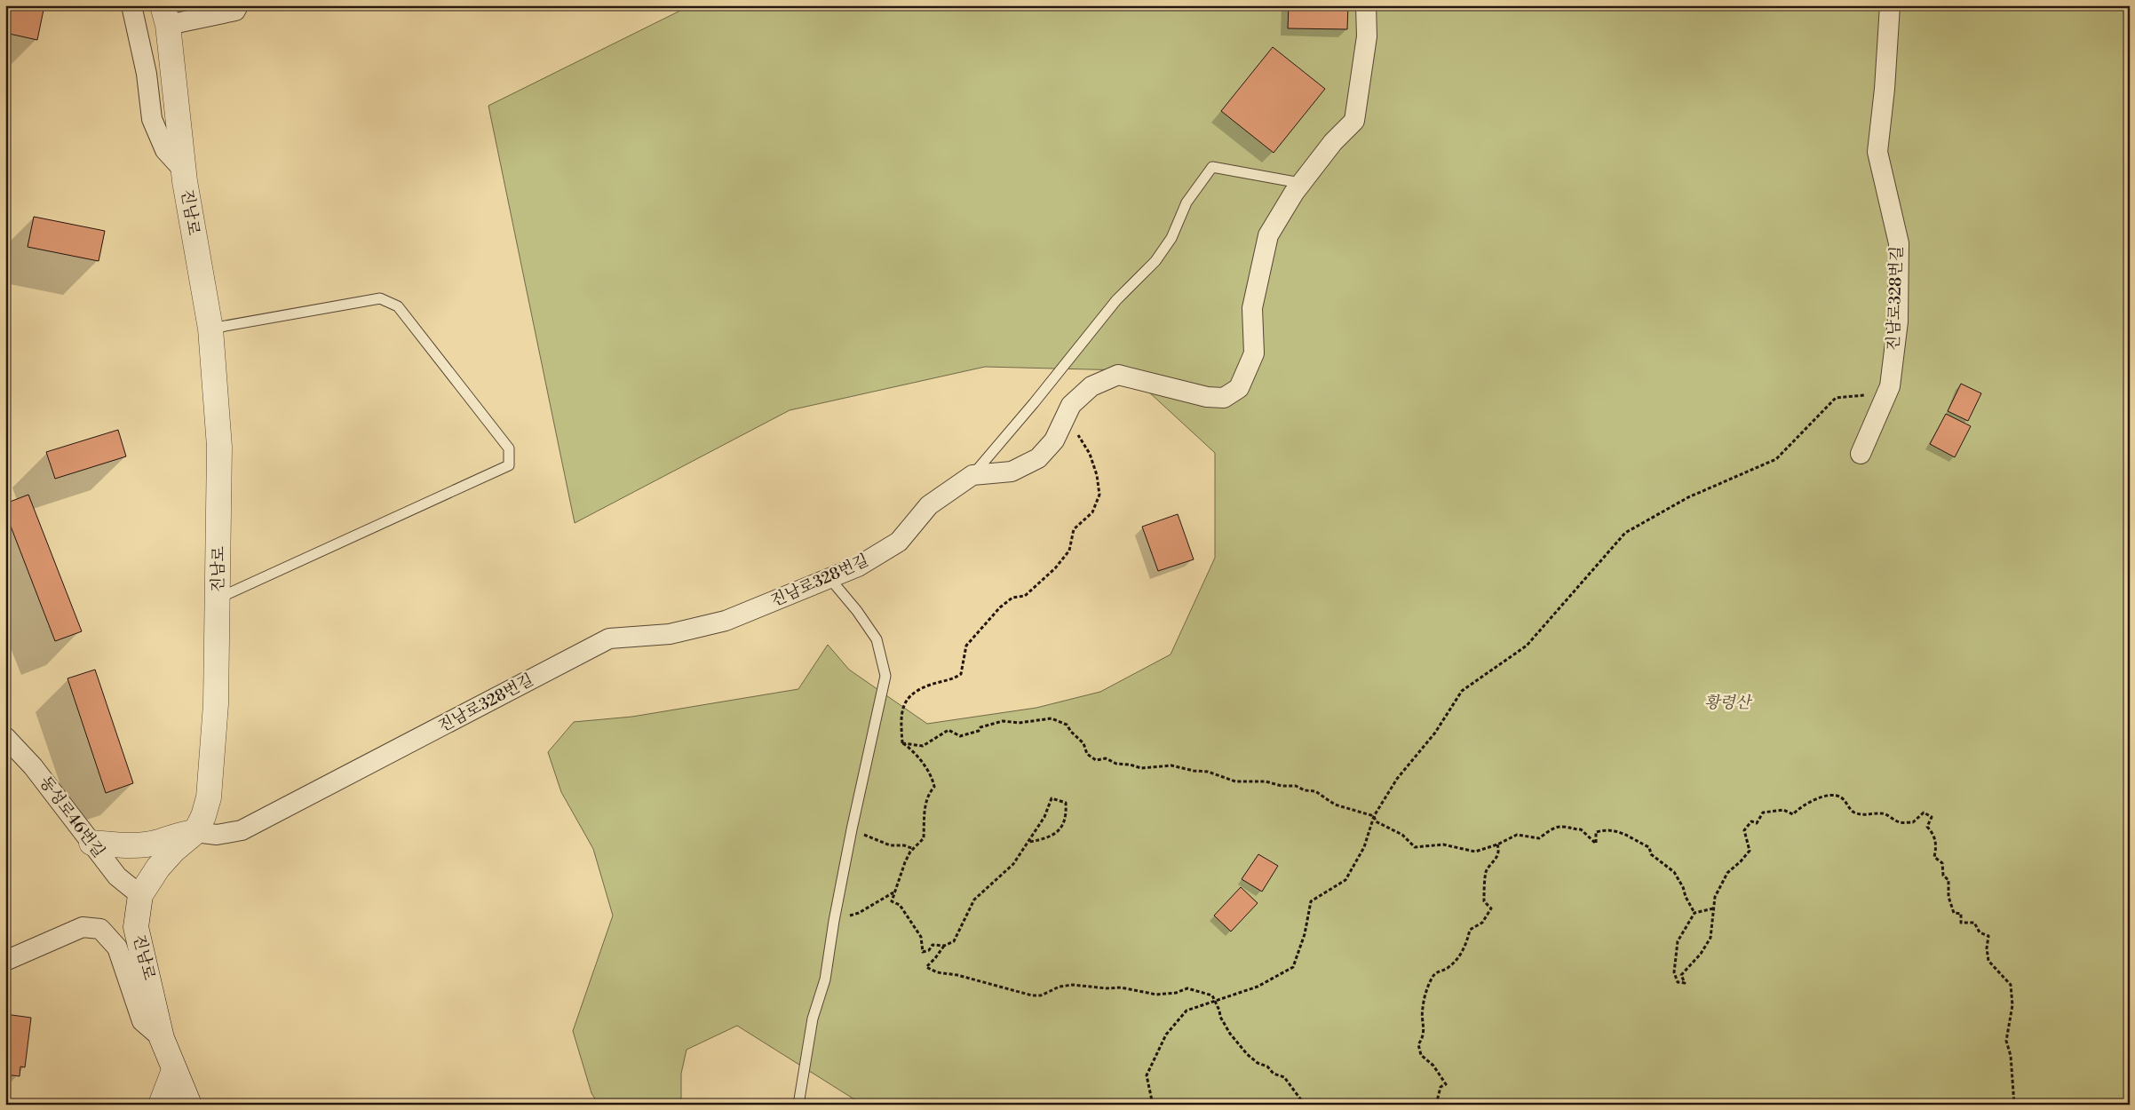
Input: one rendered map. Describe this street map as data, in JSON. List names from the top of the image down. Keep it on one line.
{"streets":{"street":["진남로","진남로328번길","동성로46번길"]},"crossings":[["진남로","진남로328번길"],["진남로","동성로46번길"]],"parks":["황령산"]}
